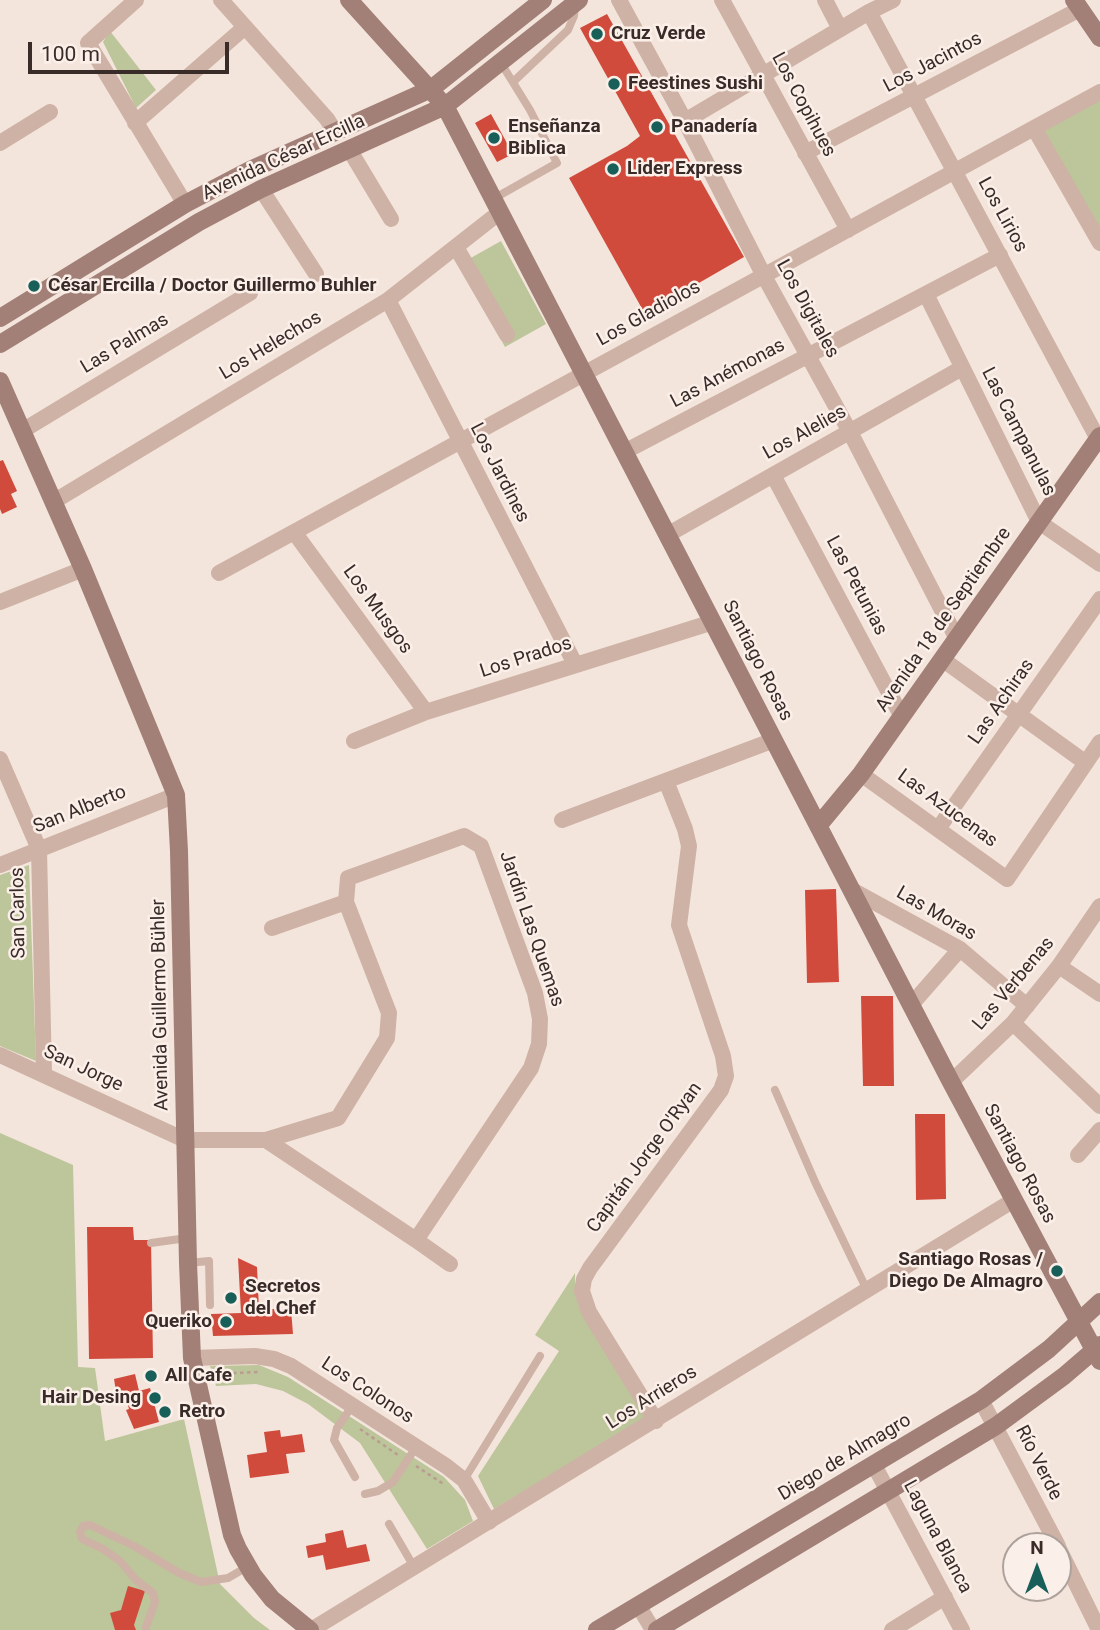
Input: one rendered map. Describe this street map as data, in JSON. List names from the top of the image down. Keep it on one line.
{"streets":{"main road":["Avenida César Ercilla","Avenida 18 de Septiembre","Santiago Rosas","Avenida Guillermo Bühler","Diego de Almagro"],"street":["Los Jacintos","Los Copihues","Los Lirios","Los Digitales","Los Gladiolos","Las Palmas","Los Helechos","Las Anémonas","Las Campanulas","Los Alelies","Los Jardines","Las Petunias","Los Musgos","Los Prados","Las Achiras","Las Azucenas","San Alberto","San Carlos","Las Moras","Jardín Las Quemas","Las Verbenas","San Jorge","Capitán Jorge O'Ryan","Los Colonos","Los Arrieros","Río Verde","Laguna Blanca"]},"crossings":[["Los Jacintos","Los Copihues"],["Los Jacintos","Los Lirios"],["Los Copihues","Los Gladiolos"],["Avenida César Ercilla","Santiago Rosas"],["Los Lirios","Los Gladiolos"],["Los Lirios","Las Anémonas"],["Los Lirios","Avenida 18 de Septiembre"],["Los Digitales","Los Gladiolos"],["Los Digitales","Las Anémonas"],["Los Digitales","Los Alelies"],["Los Digitales","Avenida 18 de Septiembre"],["Los Gladiolos","Los Jardines"],["Los Gladiolos","Los Musgos"],["Los Gladiolos","Santiago Rosas"],["Las Palmas","Avenida Guillermo Bühler"],["Los Helechos","Los Jardines"],["Los Helechos","Santiago Rosas"],["Los Helechos","Avenida Guillermo Bühler"],["Las Anémonas","Las Campanulas"],["Las Anémonas","Santiago Rosas"],["Las Campanulas","Los Alelies"],["Las Campanulas","Avenida 18 de Septiembre"],["Los Alelies","Las Petunias"],["Los Alelies","Santiago Rosas"],["Los Jardines","Los Prados"],["Las Petunias","Avenida 18 de Septiembre"],["Los Musgos","Los Prados"],["Avenida 18 de Septiembre","Santiago Rosas"],["Avenida 18 de Septiembre","Las Azucenas"],["Los Prados","Santiago Rosas"],["Santiago Rosas","Las Moras"],["Santiago Rosas","Las Verbenas"],["Santiago Rosas","Los Arrieros"],["Santiago Rosas","Diego de Almagro"],["Las Achiras","Las Azucenas"],["San Alberto","San Carlos"],["San Alberto","Avenida Guillermo Bühler"],["San Carlos","San Jorge"],["Las Moras","Las Verbenas"],["Avenida Guillermo Bühler","San Jorge"],["Avenida Guillermo Bühler","Los Colonos"],["Avenida Guillermo Bühler","Los Arrieros"],["Capitán Jorge O'Ryan","Los Arrieros"],["Los Colonos","Los Arrieros"],["Diego de Almagro","Río Verde"],["Diego de Almagro","Laguna Blanca"]],"places":["Cruz Verde","Feestines Sushi","Panadería","Enseñanza Biblica","Lider Express","César Ercilla / Doctor Guillermo Buhler","Santiago Rosas / Diego De Almagro","Secretos del Chef","Queriko","All Cafe","Hair Desing","Retro"],"scale_bar":"100 m","north":"top"}
